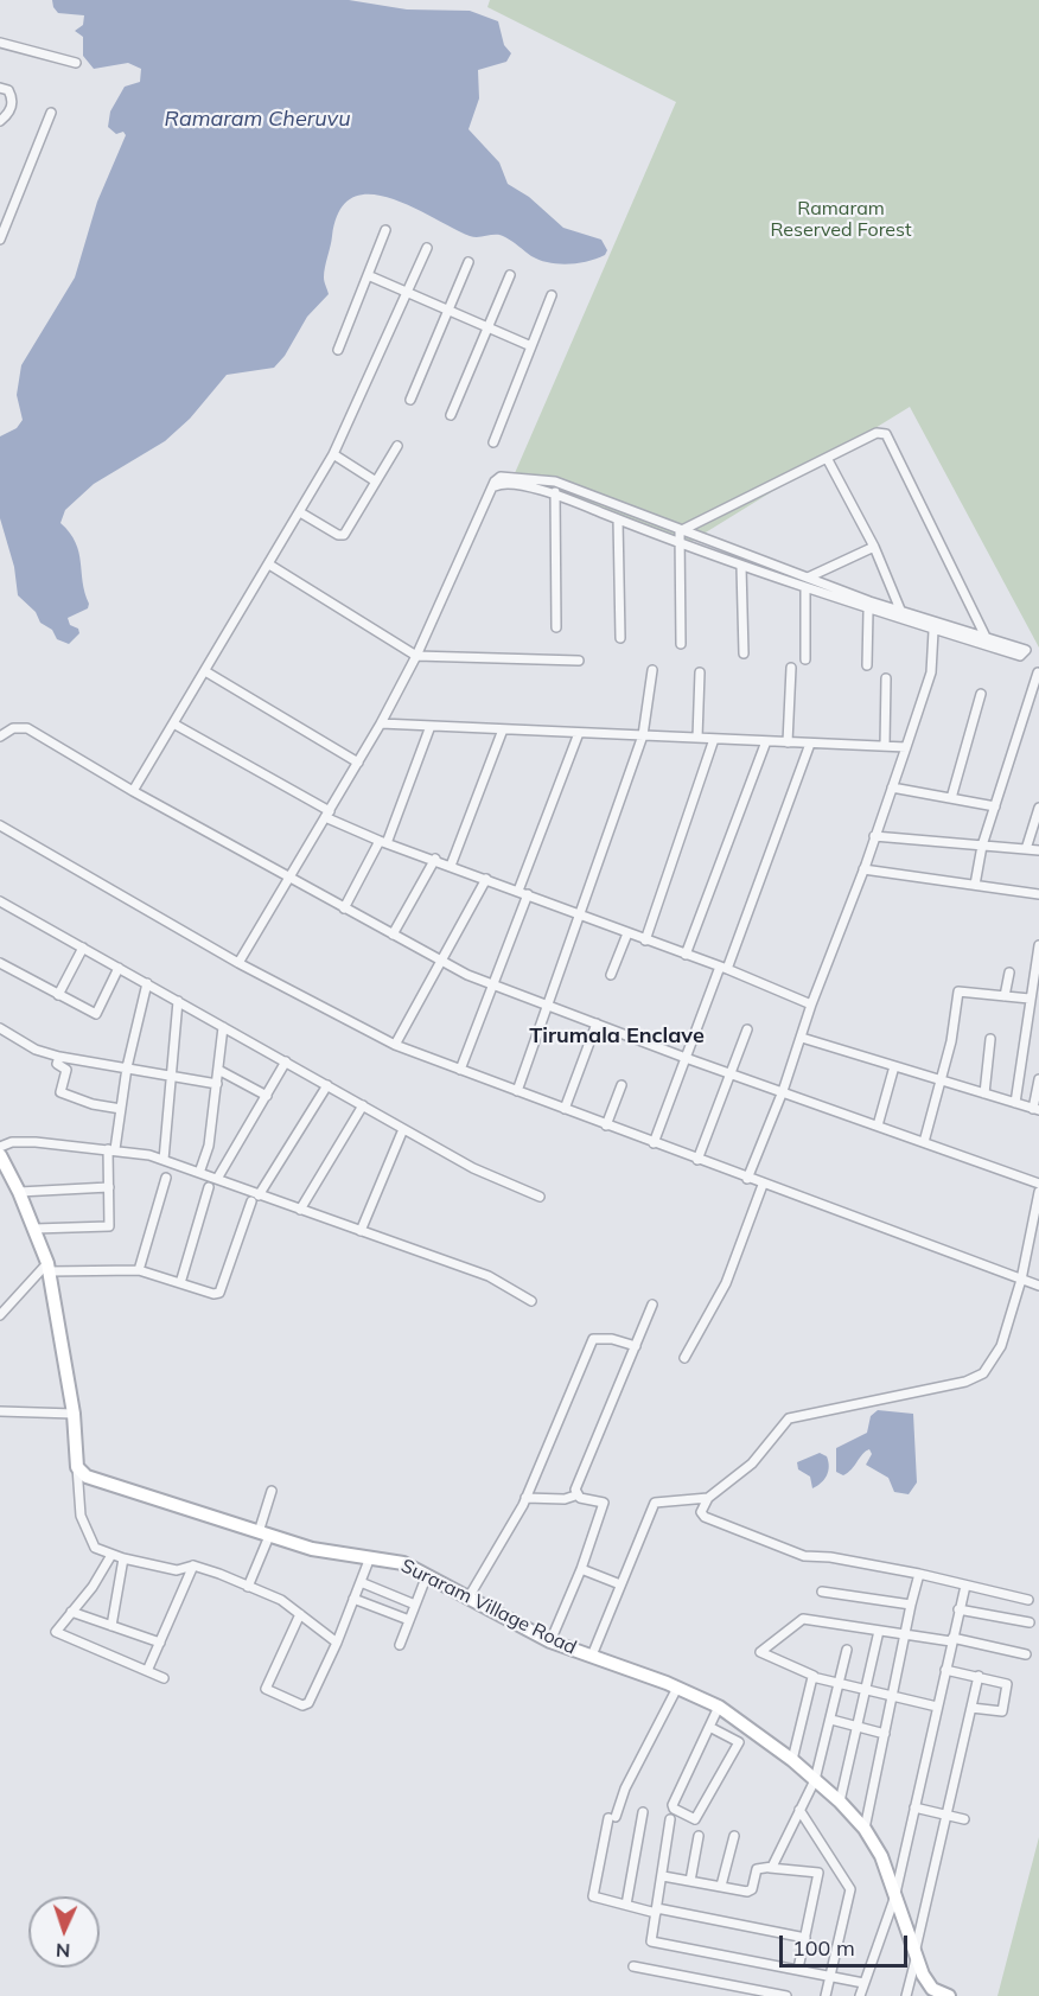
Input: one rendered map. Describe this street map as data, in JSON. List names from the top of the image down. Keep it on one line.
{"streets":{"main road":["Suraram Village Road"]},"districts":["Tirumala Enclave"],"water":["Ramaram Cheruvu"],"parks":["Ramaram Reserved Forest"],"scale_bar":"100 m","north":"bottom"}
